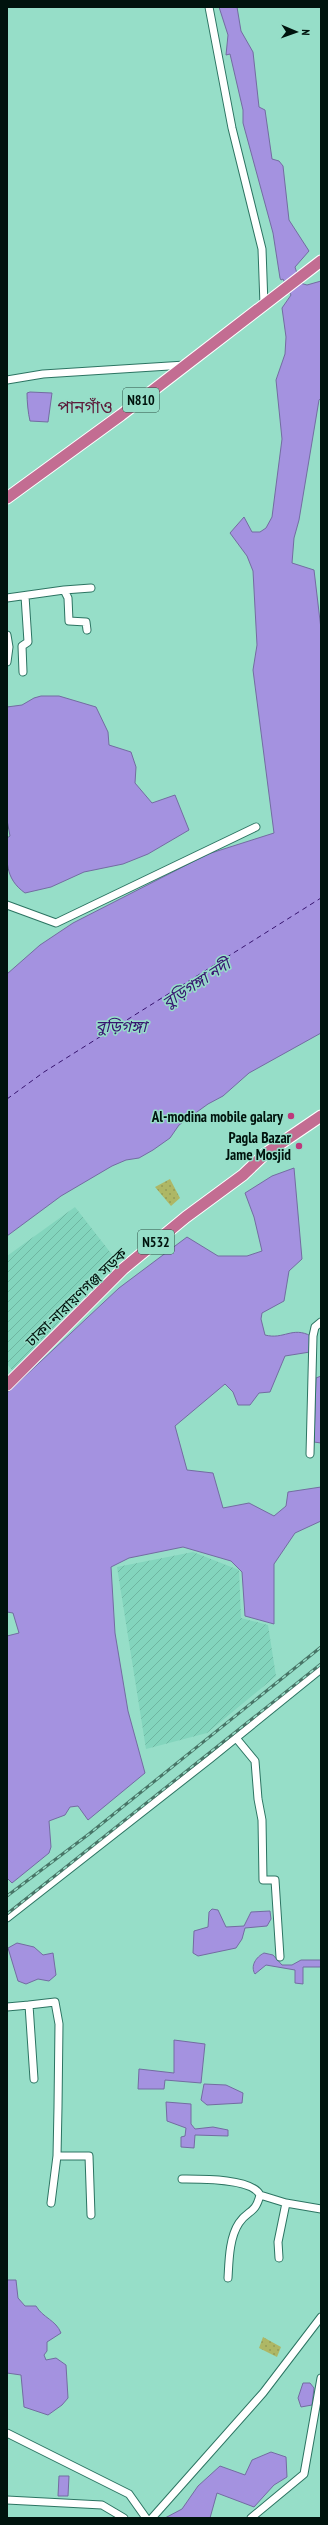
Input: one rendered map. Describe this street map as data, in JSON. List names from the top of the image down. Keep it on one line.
{"streets":{"highway":["N810","N532","ঢাকা-নারায়ণগঞ্জ সড়ক"]},"districts":["পানগাঁও"],"water":["বুড়িগঙ্গা নদী","বুড়িগঙ্গা"],"places":["Al-modina mobile galary","Pagla Bazar Jame Mosjid"],"north":"right"}
